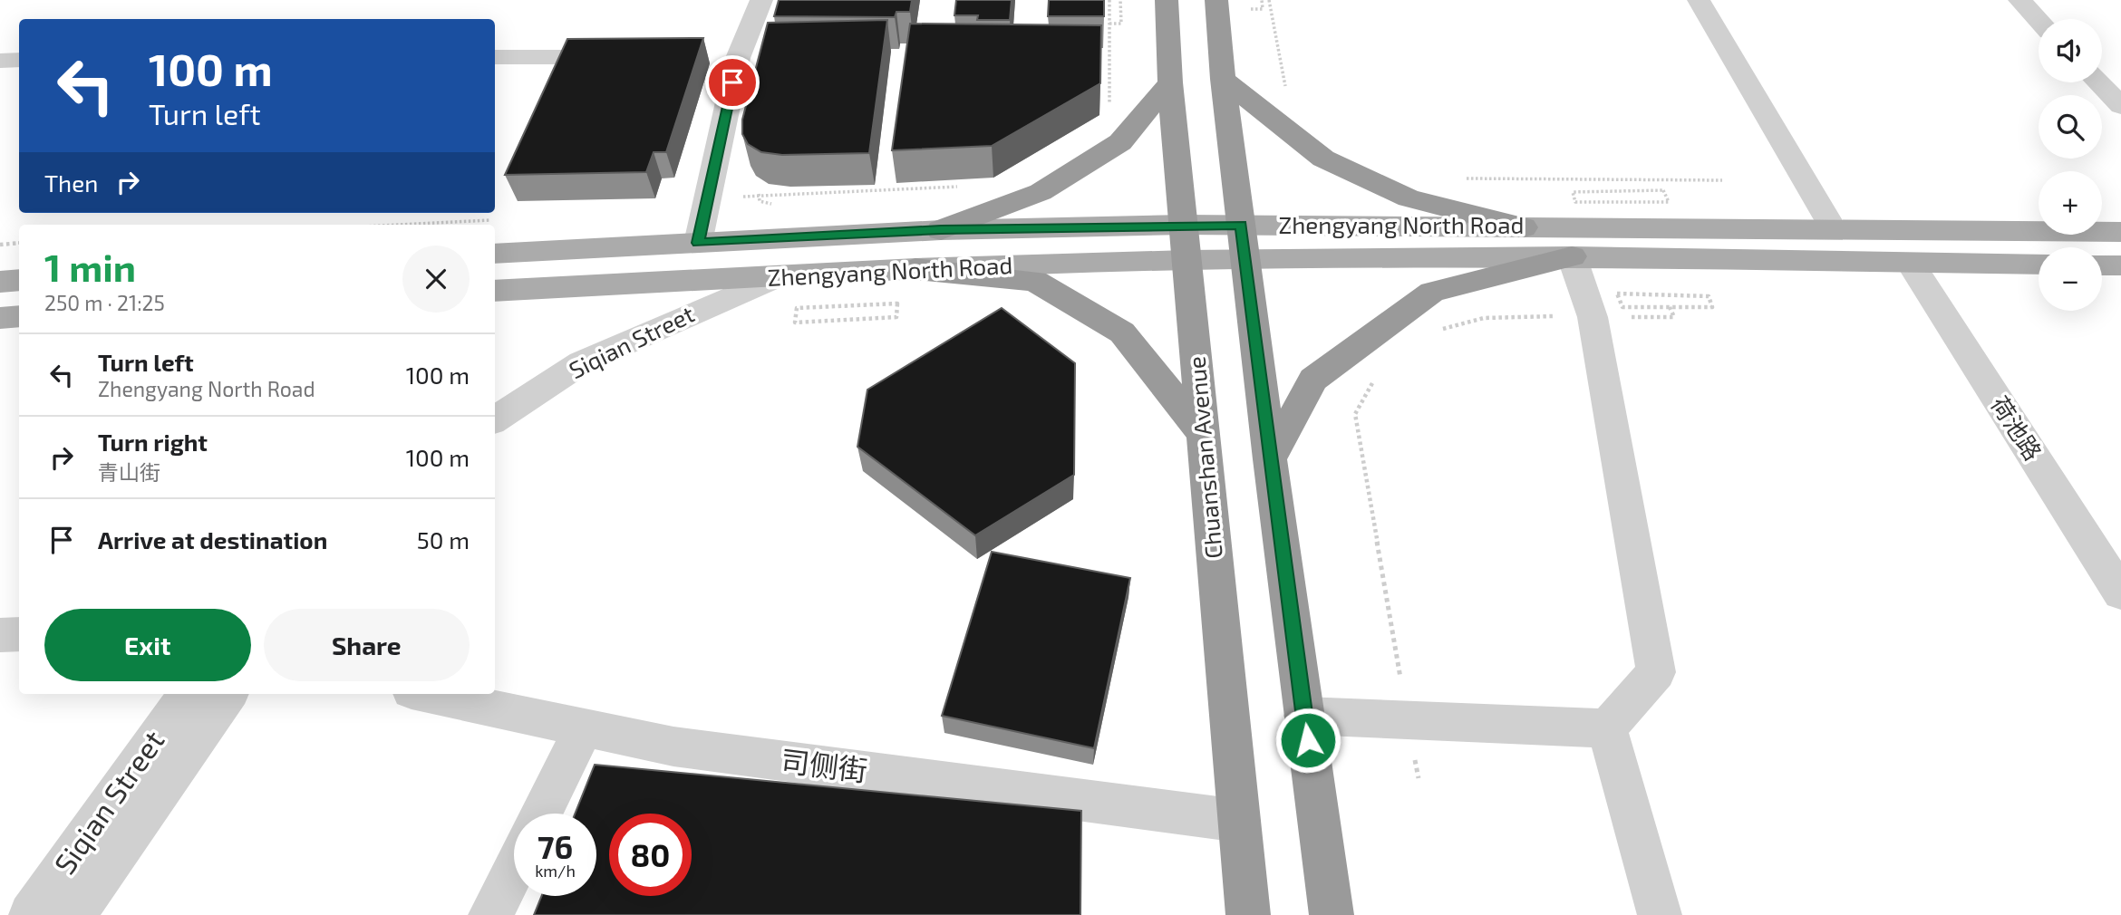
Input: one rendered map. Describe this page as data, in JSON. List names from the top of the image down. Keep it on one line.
{"streets":{"highway":["Chuanshan Avenue"],"main road":["Zhengyang North Road"],"street":["Siqian Street","荷池路","司侧街"]},"crossings":[["Zhengyang North Road","Siqian Street"],["Zhengyang North Road","荷池路"],["Zhengyang North Road","Chuanshan Avenue"],["Chuanshan Avenue","司侧街"]],"page":{"map_buttons":["+","−"],"turn":["100 m","Turn left"],"then":"Then","heading":["1 min","250 m · 21:25"],"list":[{"name":"Turn left","note":"Zhengyang North Road","value":"100 m"},{"name":"Turn right","note":"青山街","value":"100 m"},{"name":"Arrive at destination","value":"50 m"}],"buttons":["Exit","Share"],"speed":"76 km/h","limit":"80"}}
